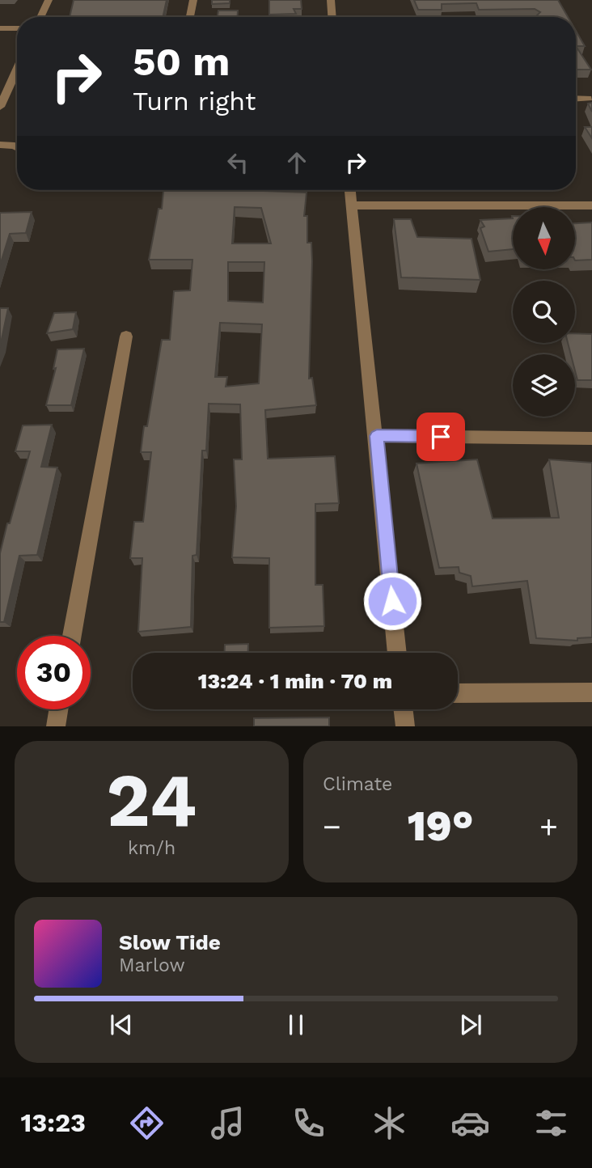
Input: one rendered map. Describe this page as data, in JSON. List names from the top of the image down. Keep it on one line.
{"north":"bottom","page":{"turn":["50 m","Turn right"],"limit":"30","trip":"13:24 · 1 min · 70 m","tile":[["24","km/h"],"Climate"],"heat":["−","19°","+"],"song":["Slow Tide","Marlow"],"tabs":"13:23"}}
